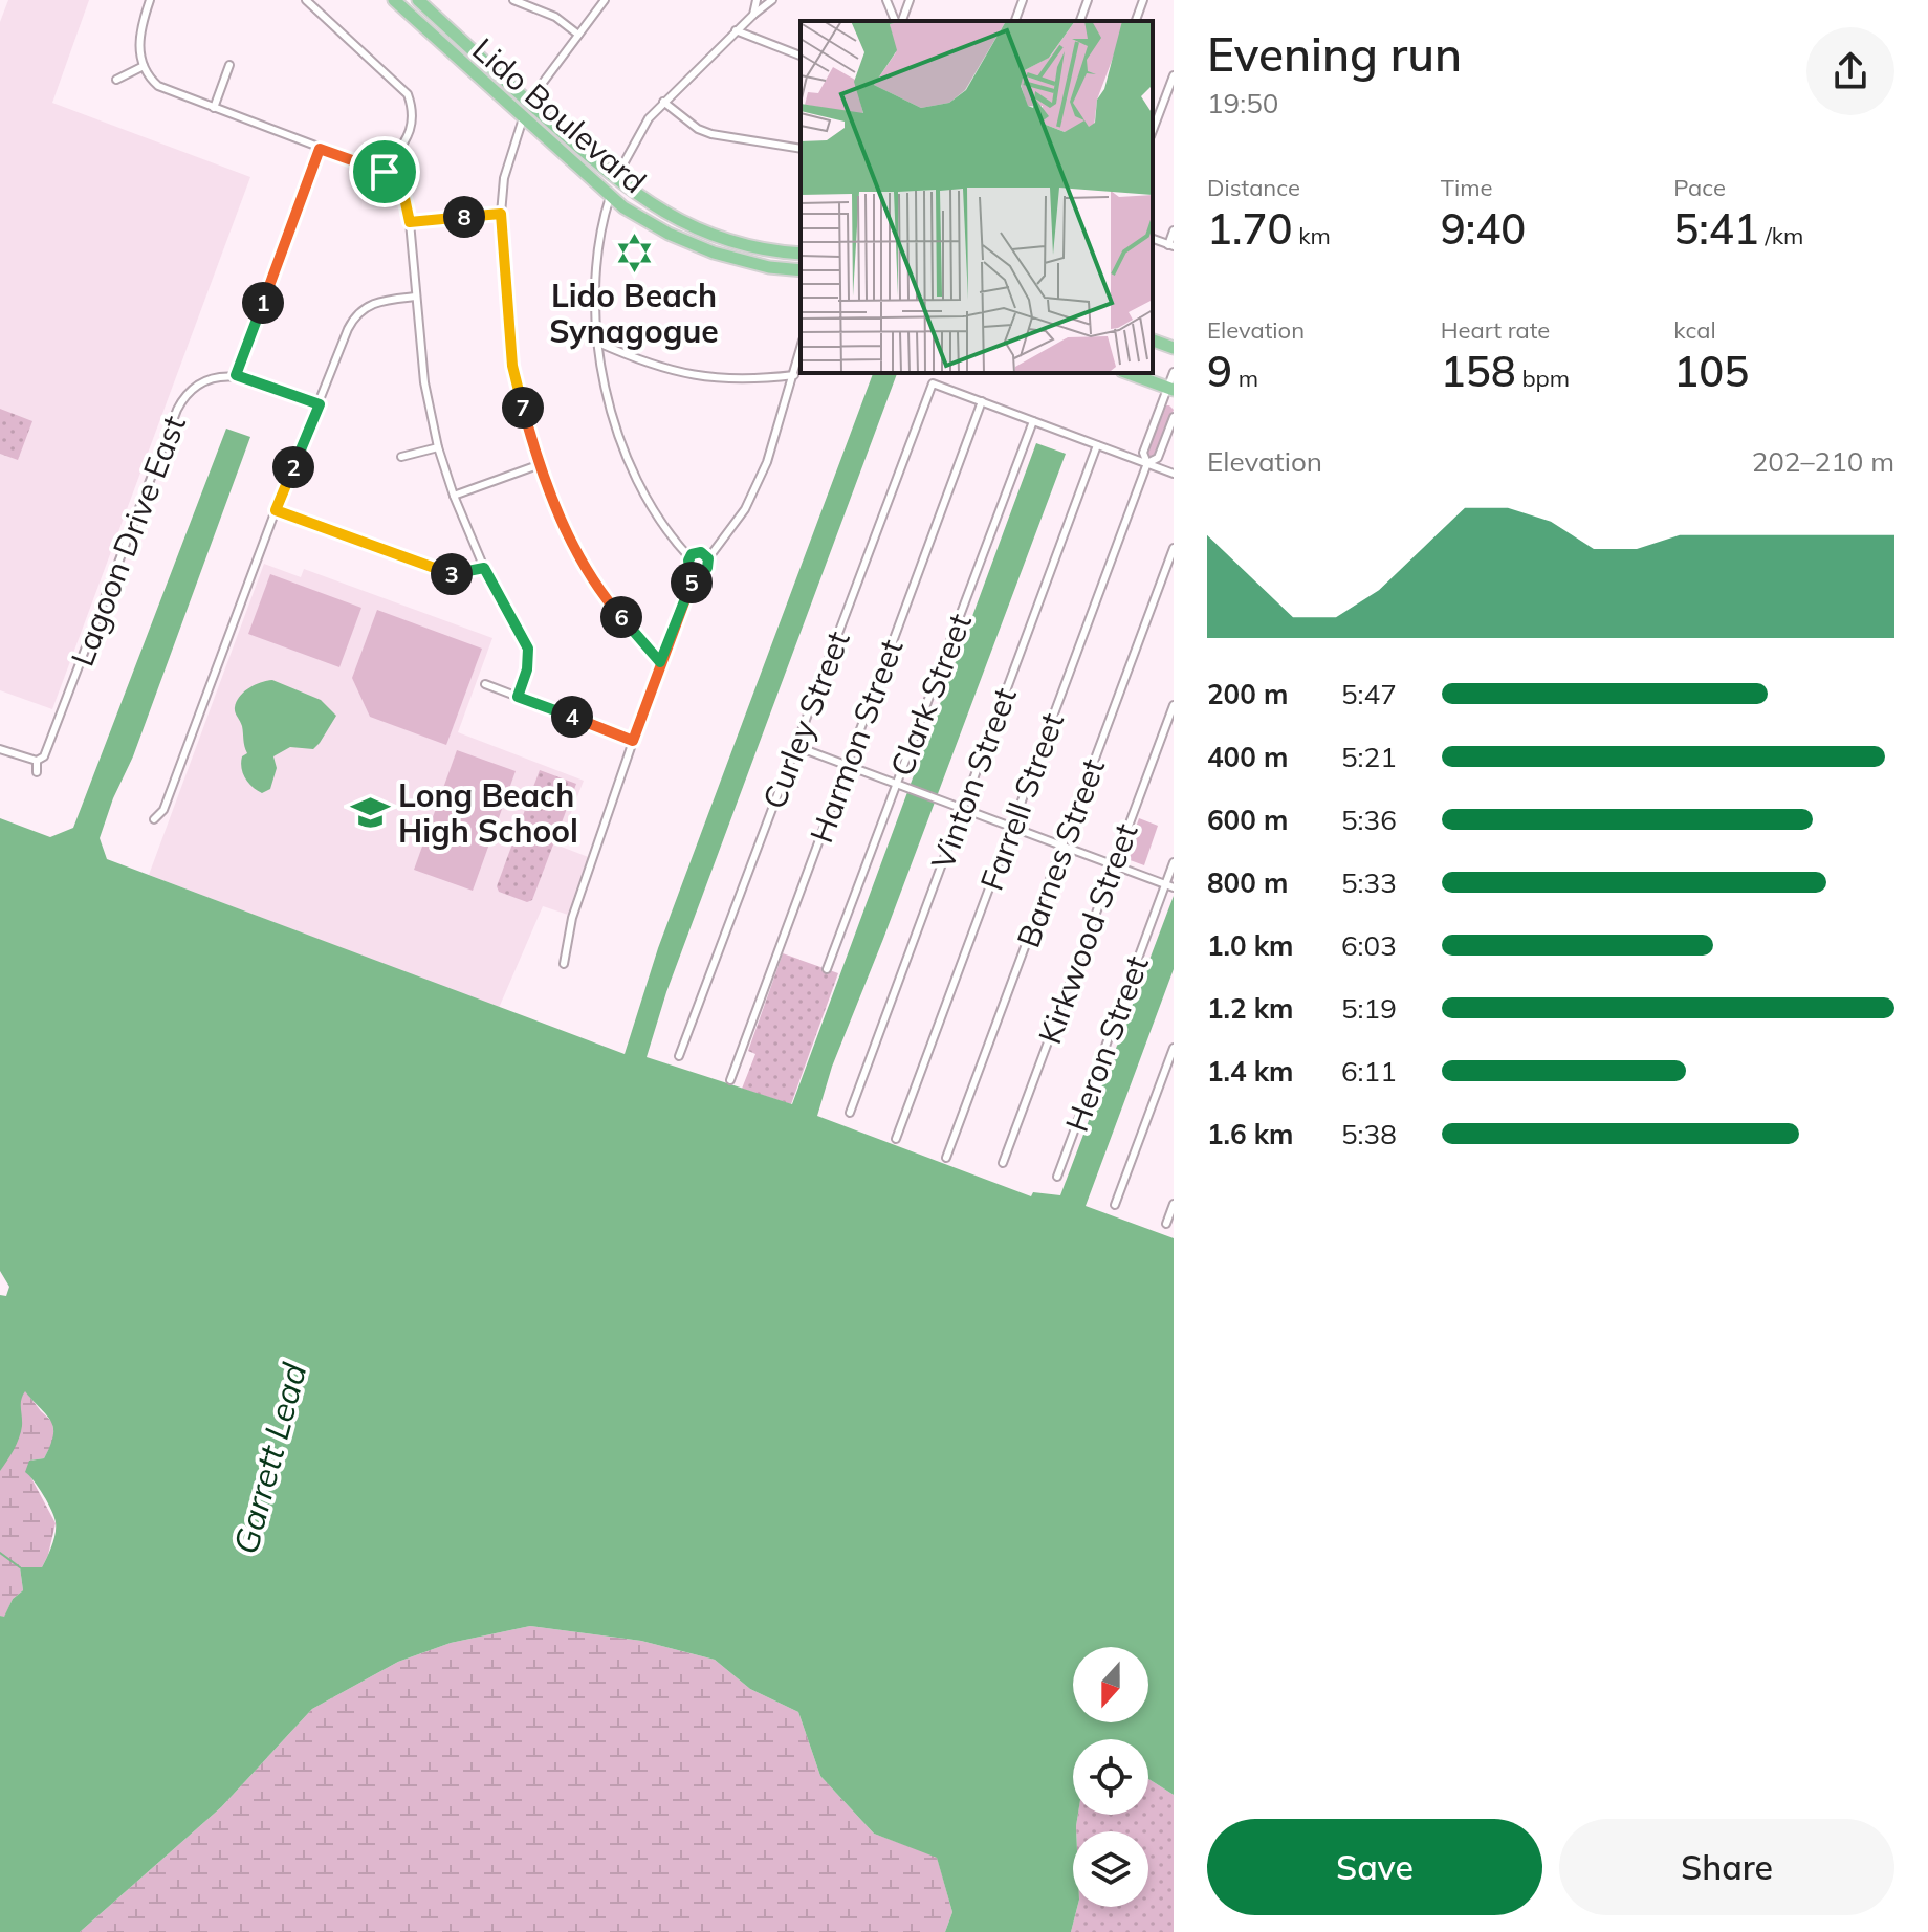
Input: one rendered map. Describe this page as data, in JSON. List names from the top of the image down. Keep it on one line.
{"streets":{"highway":["Lido Boulevard"],"street":["Lagoon Drive East","Clark Street","Curley Street","Harmon Street","Vinton Street","Farrell Street","Barnes Street","Kirkwood Street","Heron Street"]},"crossings":[["Curley Street","Harmon Street"]],"water":["Garrett Lead"],"places":{"synagogue":["Lido Beach Synagogue"],"school or university":["Long Beach High School"]},"north":"bottom","page":{"heading":["Evening run","19:50"],"stats":[["Distance","1.70 km"],["Time","9:40"],["Pace","5:41 /km"],["Elevation","9 m"],["Heart rate","158 bpm"],["kcal","105"]],"pins":["8","1","7","2","3","5","6","4"],"chart":["Elevation","202–210 m"],"list":[{"name":"200 m","note":"5:47"},{"name":"400 m","note":"5:21"},{"name":"600 m","note":"5:36"},{"name":"800 m","note":"5:33"},{"name":"1.0 km","note":"6:03"},{"name":"1.2 km","note":"5:19"},{"name":"1.4 km","note":"6:11"},{"name":"1.6 km","note":"5:38"}],"buttons":["Save","Share"]}}
